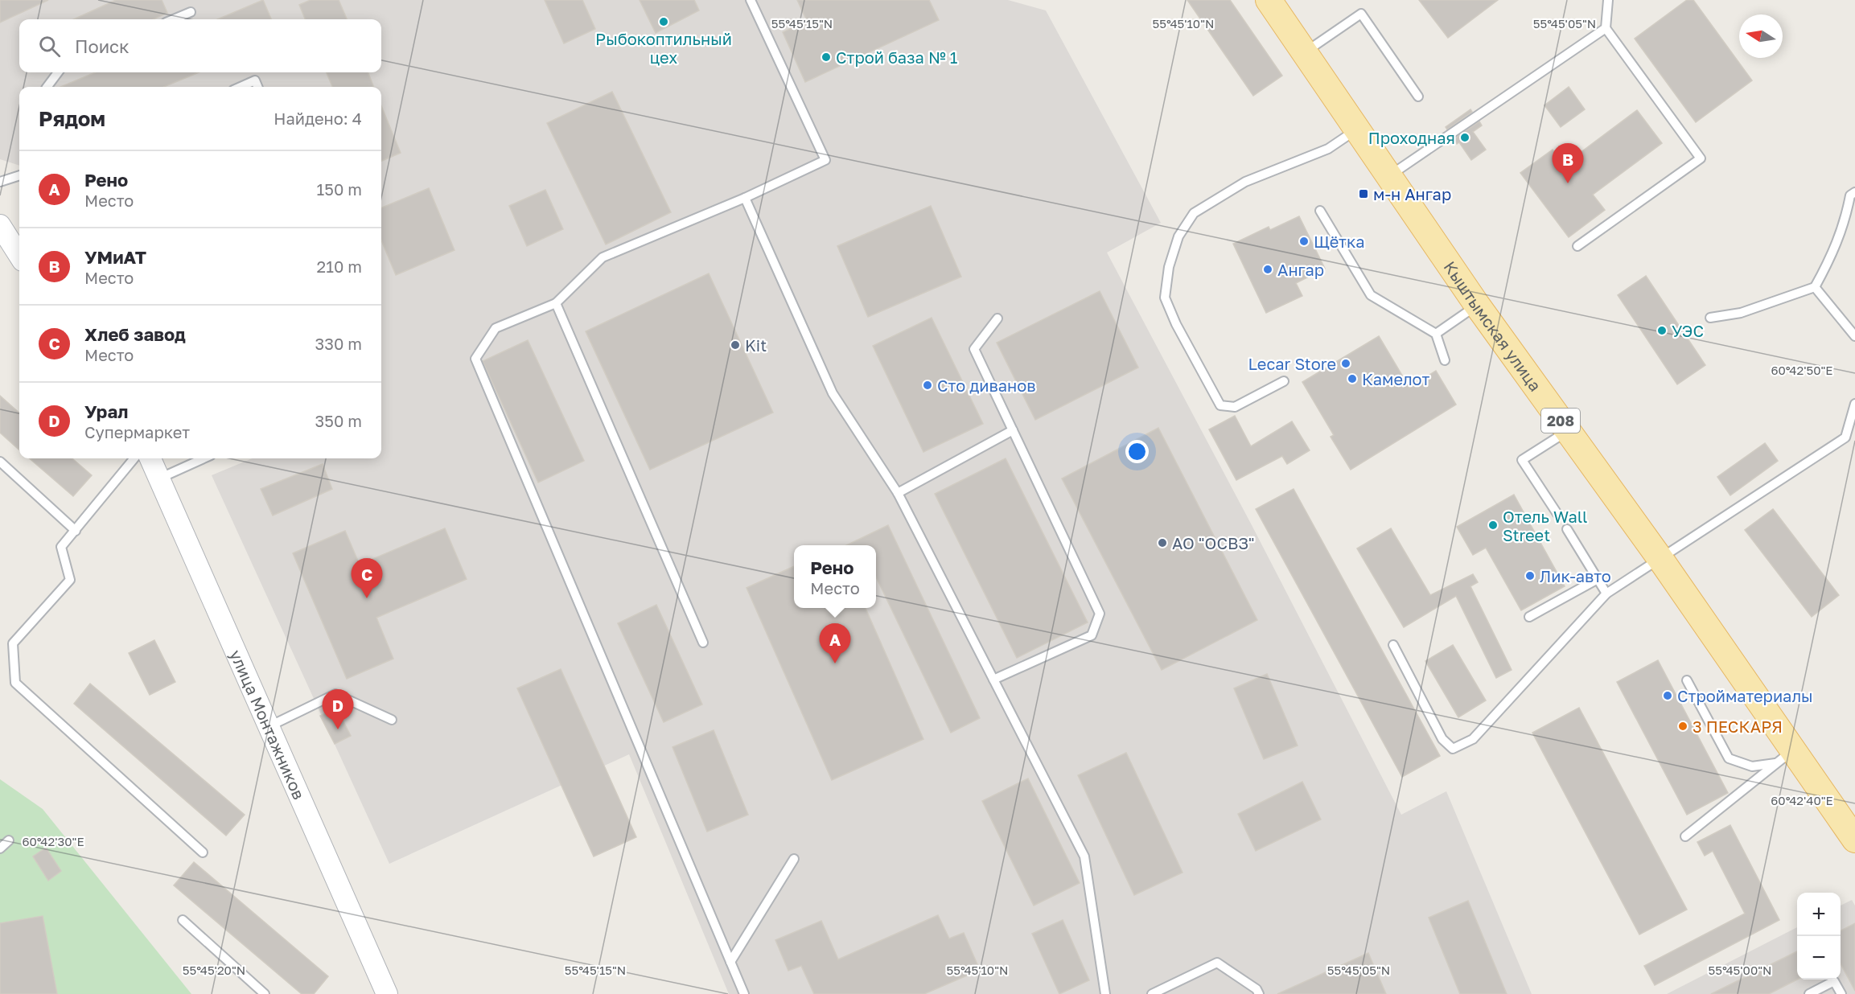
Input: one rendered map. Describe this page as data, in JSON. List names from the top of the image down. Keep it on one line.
{"streets":{"main road":["Кыштымская улица","208"],"street":["улица Монтажников"]},"places":{"other":["Рыбокоптильный цех","Строй база № 1","Проходная","Щётка","Ангар","УЭС","Kit","Lecar Store","Камелот","Сто диванов","Отель Wall Street","АО \"ОСВЗ\"","Лик-авто","Стройматериалы","3 ПЕСКАРЯ"],"transit":["м-н Ангар"]},"north":"left","page":{"search":"Поиск","heading":["Рядом","Найдено: 4"],"pins":["B","C","A","D"],"list":[{"mark":"A","name":"Рено","note":"Место","value":"150 m"},{"mark":"B","name":"УМиАТ","note":"Место","value":"210 m"},{"mark":"C","name":"Хлеб завод","note":"Место","value":"330 m"},{"mark":"D","name":"Урал","note":"Супермаркет","value":"350 m"}],"popup":["Рено","Место"],"map_buttons":["+","−"]},"coordinates":["55°45'15\"N","55°45'10\"N","55°45'05\"N","60°42'50\"E","60°42'40\"E","60°42'30\"E","55°45'20\"N","55°45'00\"N"]}
